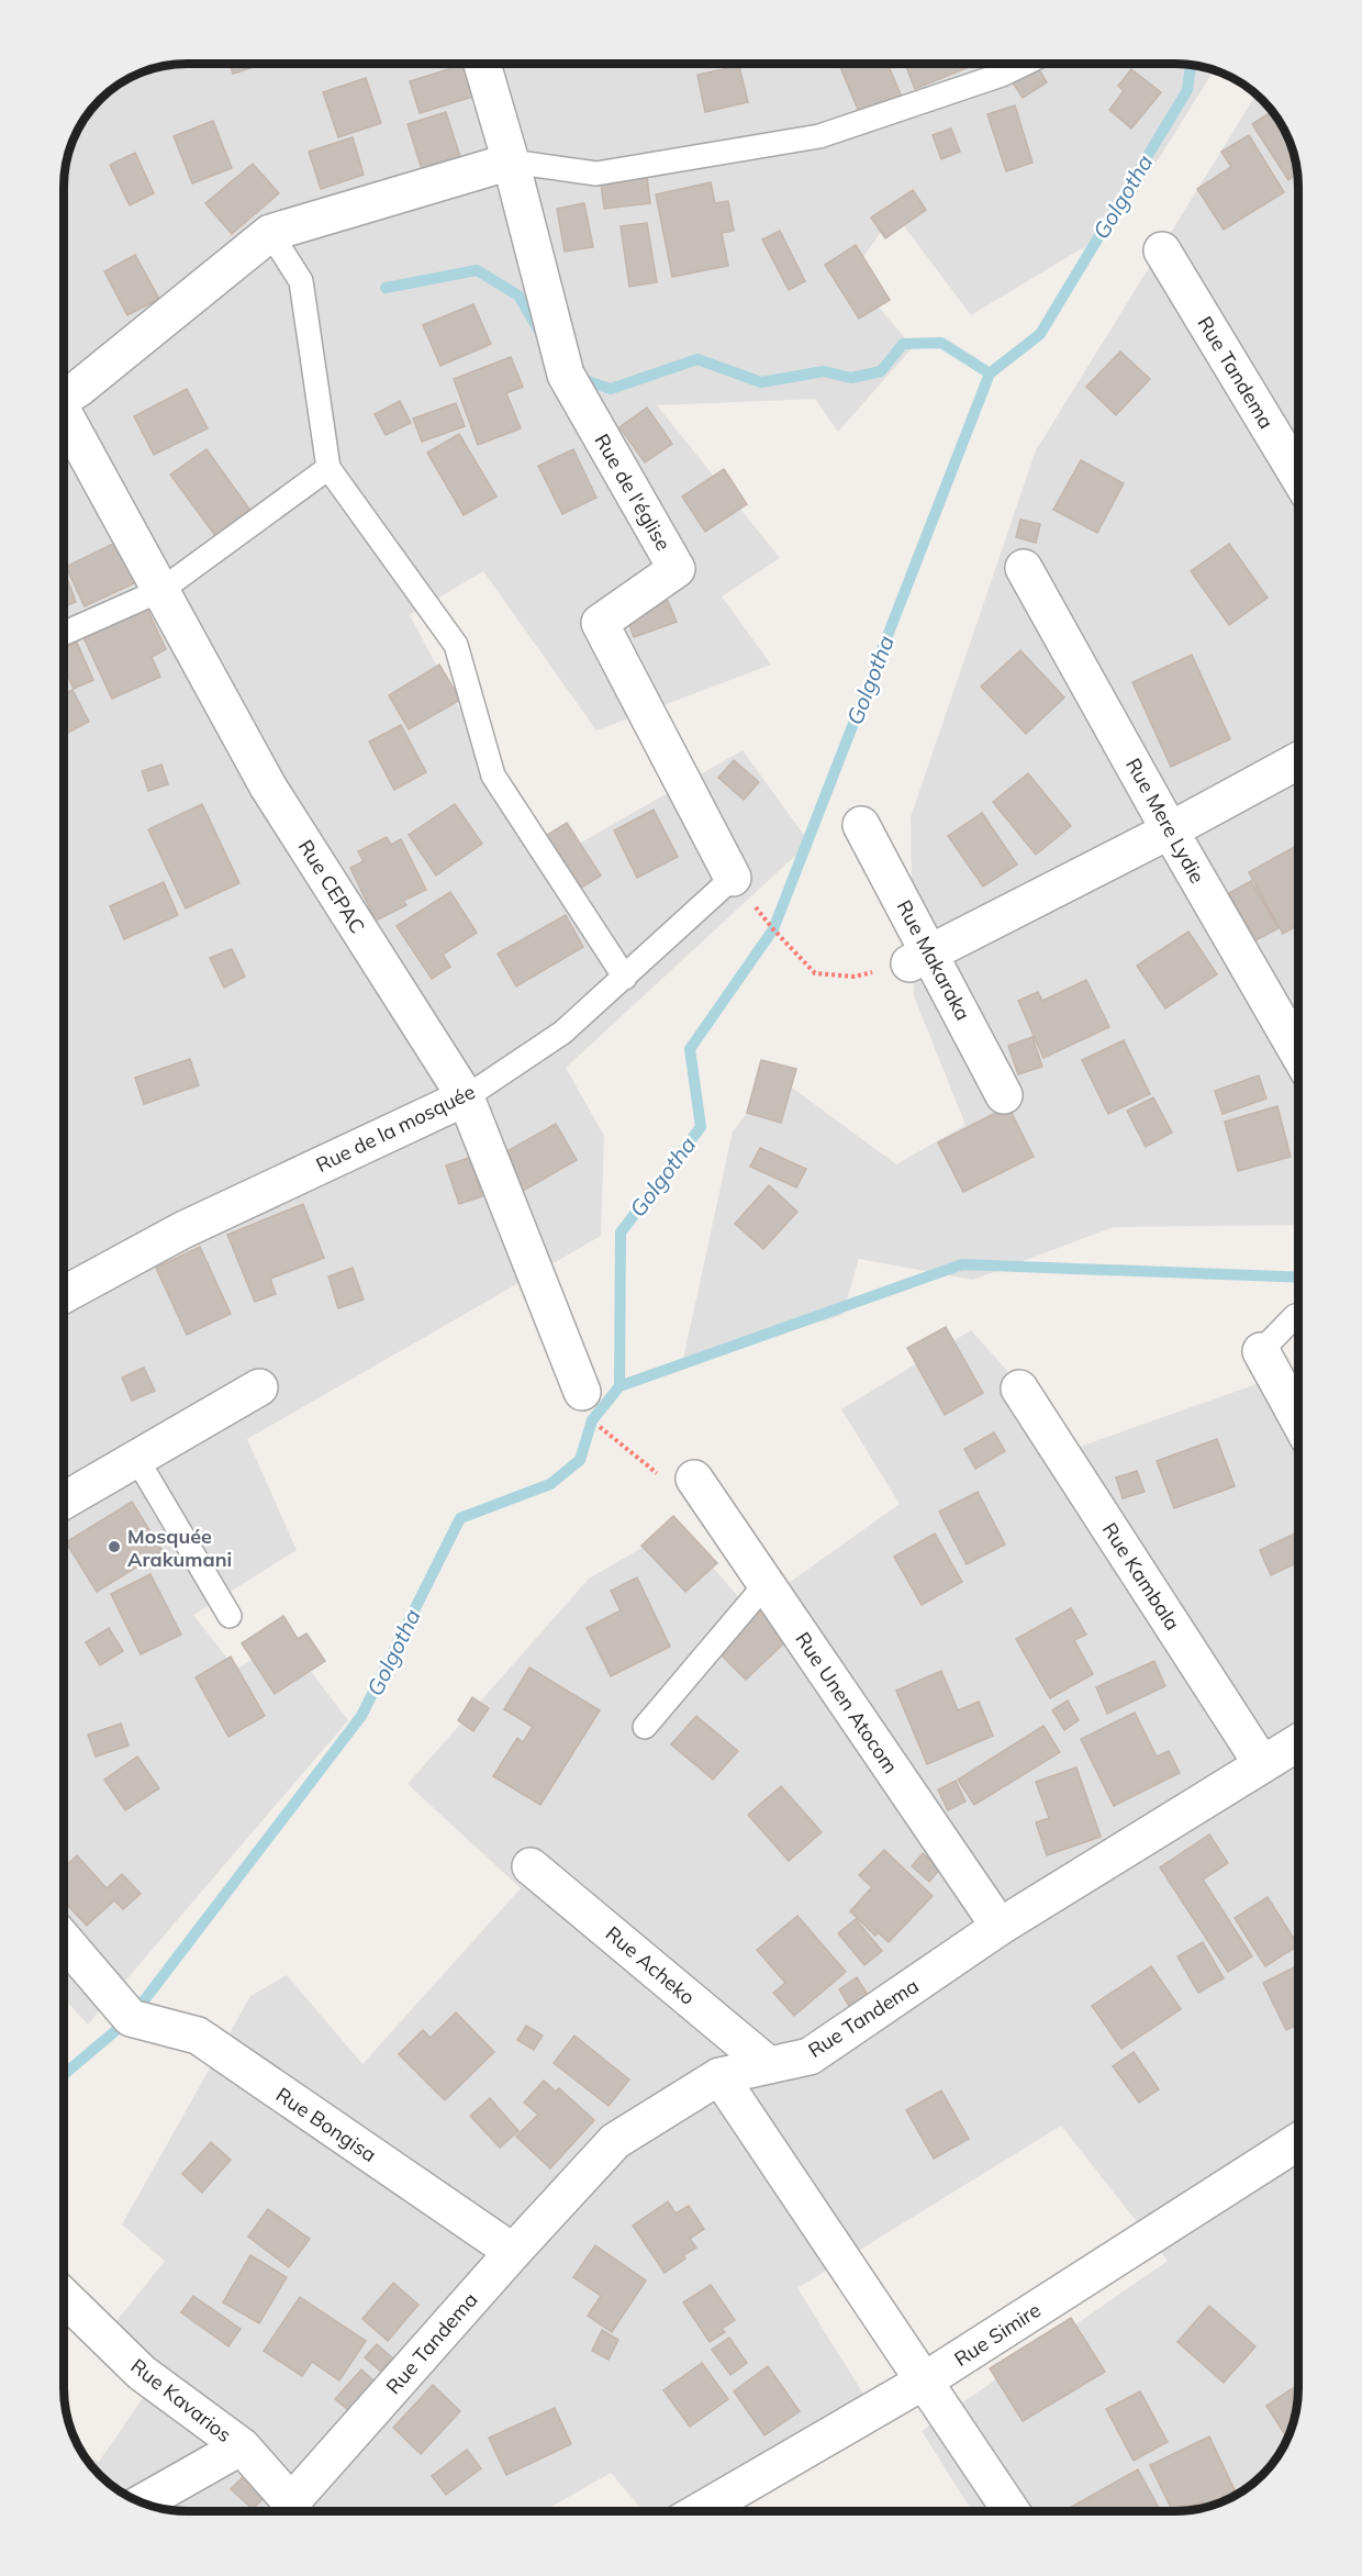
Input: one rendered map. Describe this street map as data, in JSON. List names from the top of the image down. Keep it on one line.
{"streets":{"street":["Rue Tandema","Rue de l'église","Rue Mere Lydie","Rue CEPAC","Rue Makaraka","Rue de la mosquée","Rue Kambala","Rue Unen Atocom","Rue Acheko","Rue Bongisa","Rue Simire","Rue Kavarios"]},"crossings":[["Rue Tandema","Rue Kambala"],["Rue Tandema","Rue Unen Atocom"],["Rue Tandema","Rue Acheko"],["Rue Tandema","Rue Bongisa"],["Rue de l'église","Rue de la mosquée"],["Rue CEPAC","Rue de la mosquée"]],"water":["Golgotha"],"places":["Mosquée Arakumani"]}
